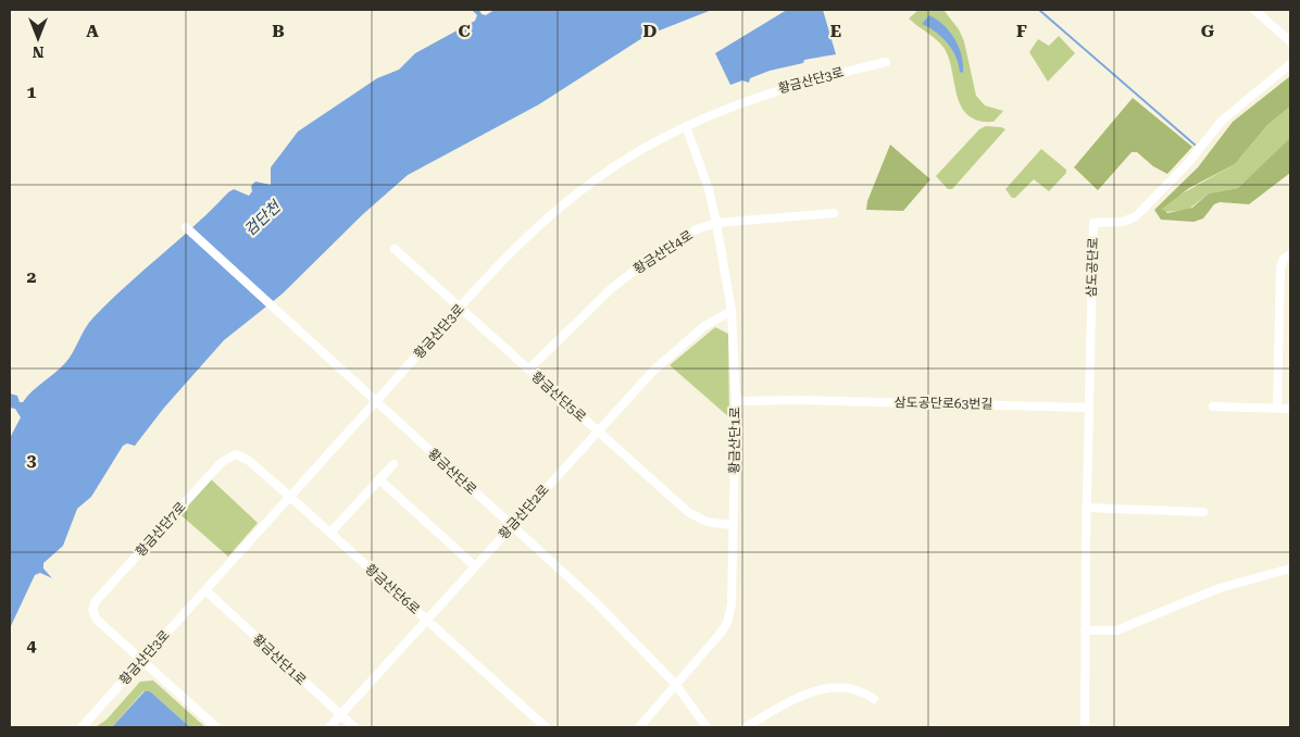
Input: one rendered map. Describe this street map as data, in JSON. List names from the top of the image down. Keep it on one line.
{"streets":{"street":["황금산단3로","황금산단4로","삼도공단로","황금산단5로","삼도공단로63번길","황금산단1로","황금산단로","황금산단2로","황금산단7로","황금산단6로"]},"crossings":[["황금산단3로","황금산단5로"],["황금산단3로","황금산단1로"],["황금산단3로","황금산단로"],["황금산단3로","황금산단7로"],["황금산단3로","황금산단6로"],["황금산단4로","황금산단5로"],["황금산단4로","황금산단1로"],["삼도공단로","삼도공단로63번길"],["황금산단5로","황금산단1로"],["황금산단5로","황금산단2로"],["삼도공단로63번길","황금산단1로"],["황금산단1로","황금산단로"],["황금산단1로","황금산단2로"],["황금산단로","황금산단2로"],["황금산단2로","황금산단6로"],["황금산단7로","황금산단6로"]],"water":["검단천"],"north":"bottom","grid":{"columns":["A","B","C","D","E","F","G"],"rows":["1","2","3","4"]}}
